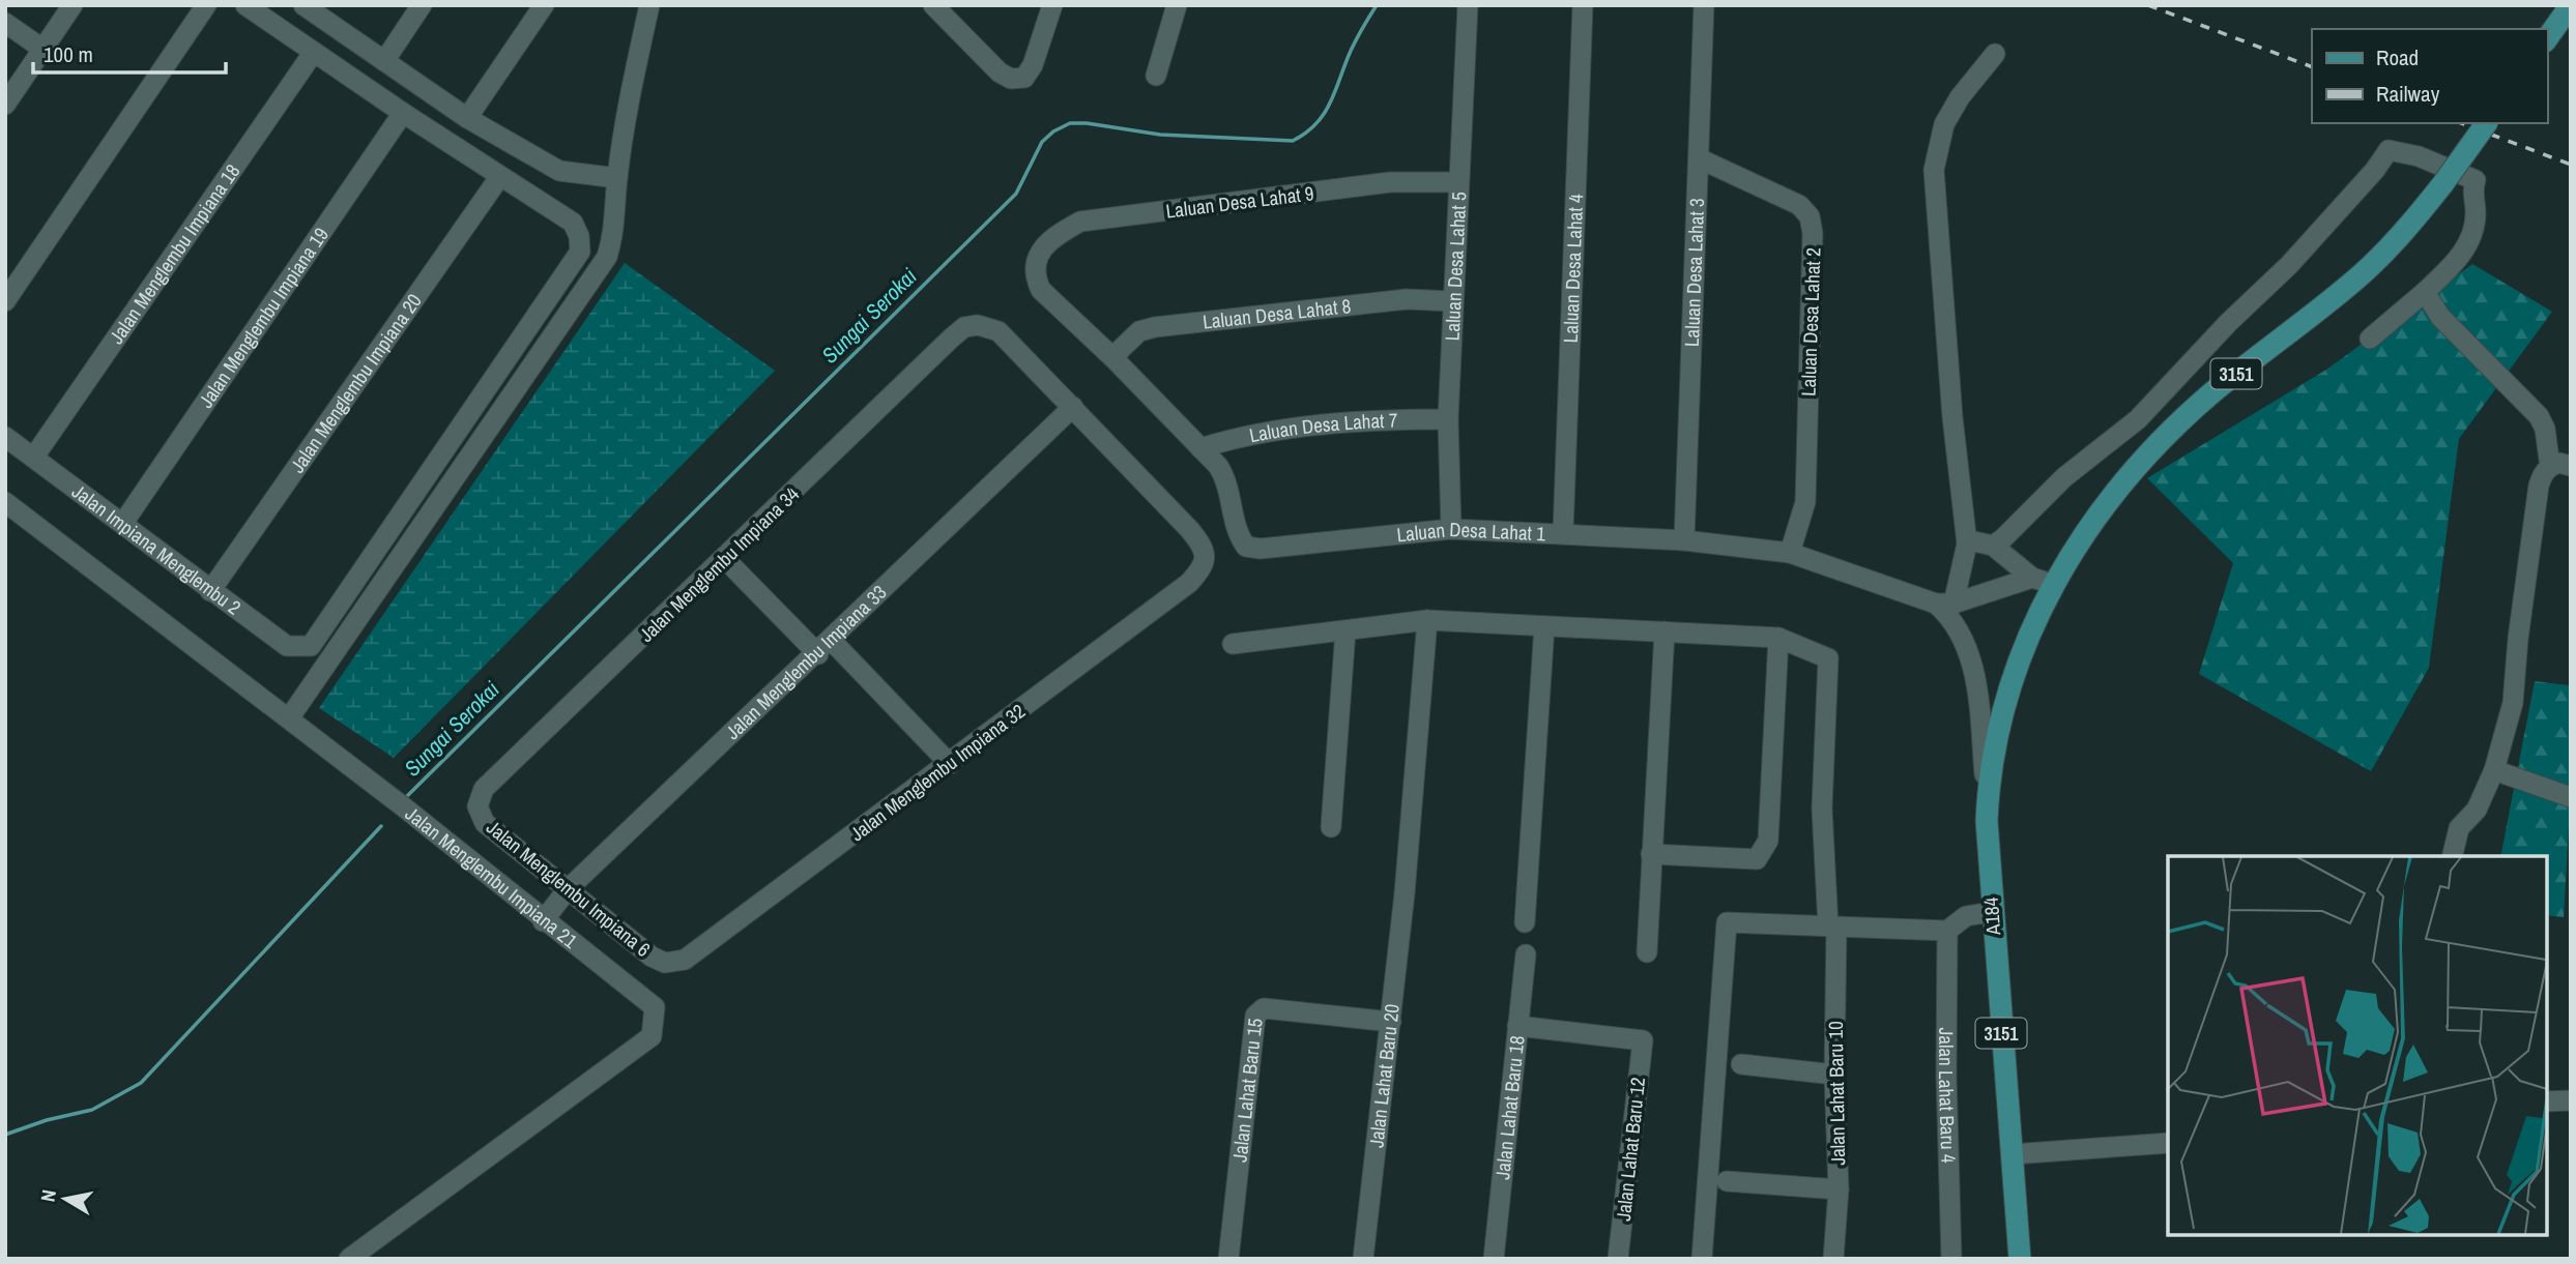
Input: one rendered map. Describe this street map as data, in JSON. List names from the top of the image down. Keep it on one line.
{"streets":{"main road":["3151","A184"],"street":["Laluan Desa Lahat 9","Jalan Menglembu Impiana 18","Laluan Desa Lahat 5","Laluan Desa Lahat 4","Laluan Desa Lahat 3","Laluan Desa Lahat 8","Jalan Menglembu Impiana 19","Laluan Desa Lahat 2","Jalan Menglembu Impiana 20","Laluan Desa Lahat 7","Laluan Desa Lahat 1","Jalan Impiana Menglembu 2","Jalan Menglembu Impiana 34","Jalan Menglembu Impiana 33","Jalan Menglembu Impiana 32","Jalan Menglembu Impiana 21","Jalan Menglembu Impiana 6","Jalan Lahat Baru 20","Jalan Lahat Baru 15","Jalan Lahat Baru 10","Jalan Lahat Baru 4","Jalan Lahat Baru 18","Jalan Lahat Baru 12"]},"crossings":[["Laluan Desa Lahat 9","Laluan Desa Lahat 5"],["Laluan Desa Lahat 9","Laluan Desa Lahat 1"],["Jalan Menglembu Impiana 18","Jalan Impiana Menglembu 2"],["Laluan Desa Lahat 5","Laluan Desa Lahat 8"],["Laluan Desa Lahat 5","Laluan Desa Lahat 7"],["Laluan Desa Lahat 5","Laluan Desa Lahat 1"],["Laluan Desa Lahat 4","Laluan Desa Lahat 1"],["Laluan Desa Lahat 3","Laluan Desa Lahat 2"],["Laluan Desa Lahat 3","Laluan Desa Lahat 1"],["Laluan Desa Lahat 8","Laluan Desa Lahat 1"],["Jalan Menglembu Impiana 19","Jalan Impiana Menglembu 2"],["Laluan Desa Lahat 2","Laluan Desa Lahat 1"],["3151","A184"],["Jalan Menglembu Impiana 20","Jalan Impiana Menglembu 2"],["Laluan Desa Lahat 7","Laluan Desa Lahat 1"],["Jalan Menglembu Impiana 34","Jalan Menglembu Impiana 33"],["Jalan Menglembu Impiana 34","Jalan Menglembu Impiana 32"],["Jalan Menglembu Impiana 34","Jalan Menglembu Impiana 6"],["Jalan Menglembu Impiana 33","Jalan Menglembu Impiana 32"],["Jalan Menglembu Impiana 33","Jalan Menglembu Impiana 21"],["Jalan Menglembu Impiana 33","Jalan Menglembu Impiana 6"],["Jalan Menglembu Impiana 32","Jalan Menglembu Impiana 6"],["Jalan Lahat Baru 20","Jalan Lahat Baru 15"],["Jalan Lahat Baru 18","Jalan Lahat Baru 12"]],"water":["Sungai Serokai"],"legend":["Road","Railway"],"scale_bar":"100 m","north":"left"}
